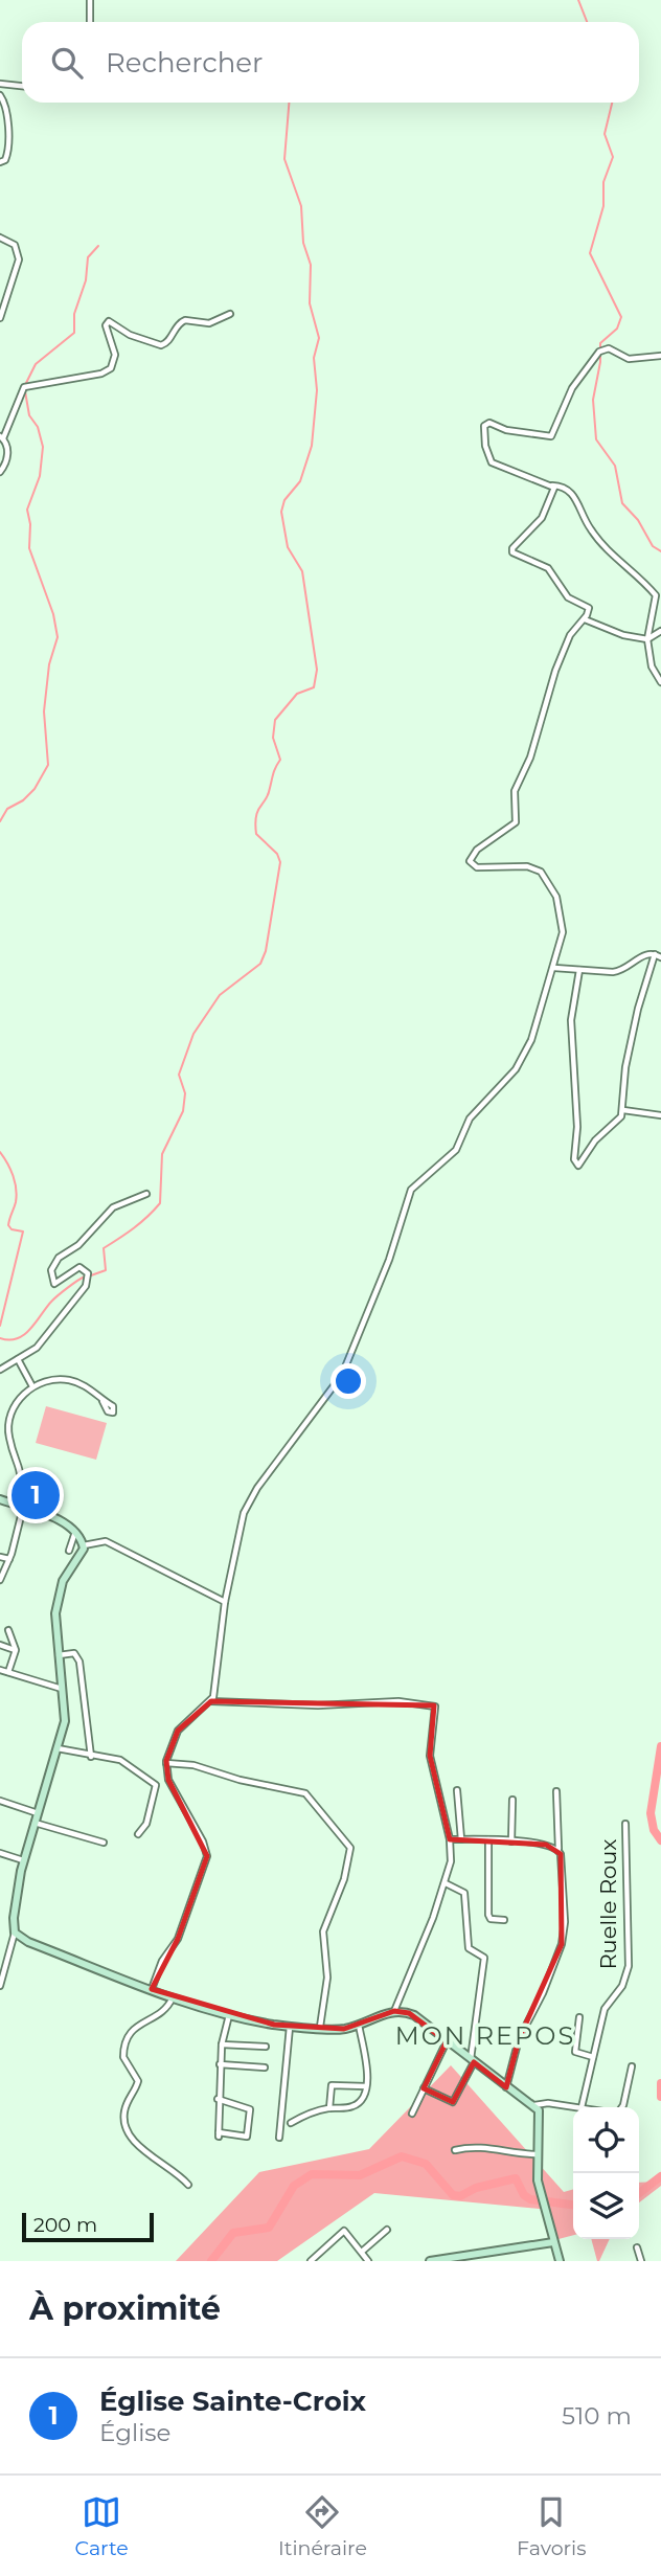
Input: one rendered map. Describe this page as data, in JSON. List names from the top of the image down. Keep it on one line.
{"streets":{"street":["Ruelle Roux"]},"districts":["MON REPOS"],"scale_bar":"200 m","page":{"search":"Rechercher","pins":"1","scale":"200 m","heading":"À proximité","list":[{"mark":"1","name":"Église Sainte-Croix","note":"Église","value":"510 m"}],"nav":["Carte","Itinéraire","Favoris"]}}
